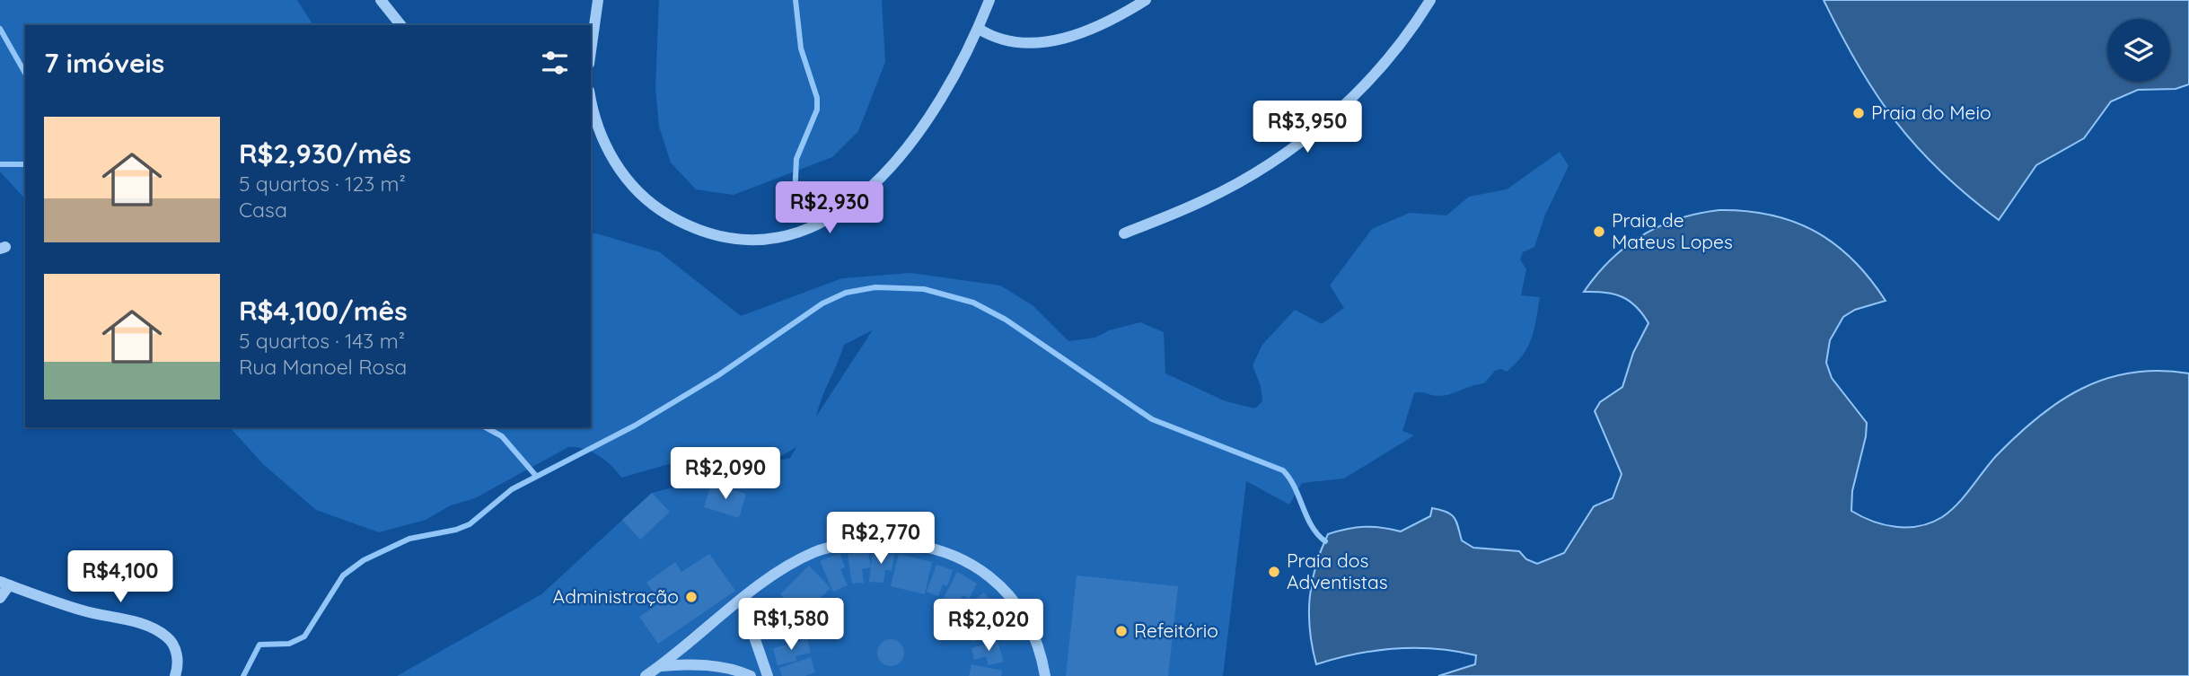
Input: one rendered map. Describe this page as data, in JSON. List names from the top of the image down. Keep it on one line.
{"places":["Praia do Meio","Praia de Mateus Lopes","Praia dos Adventistas","Administração","Refeitório"],"page":{"heading":"7 imóveis","price":["R$3,950","R$2,930","R$2,090","R$2,770","R$4,100","R$1,580","R$2,020"],"list":[{"name":"R$2,930/mês","note":"5 quartos · 123 m² · Casa"},{"name":"R$4,100/mês","note":"5 quartos · 143 m² · Rua Manoel Rosa"}]}}
